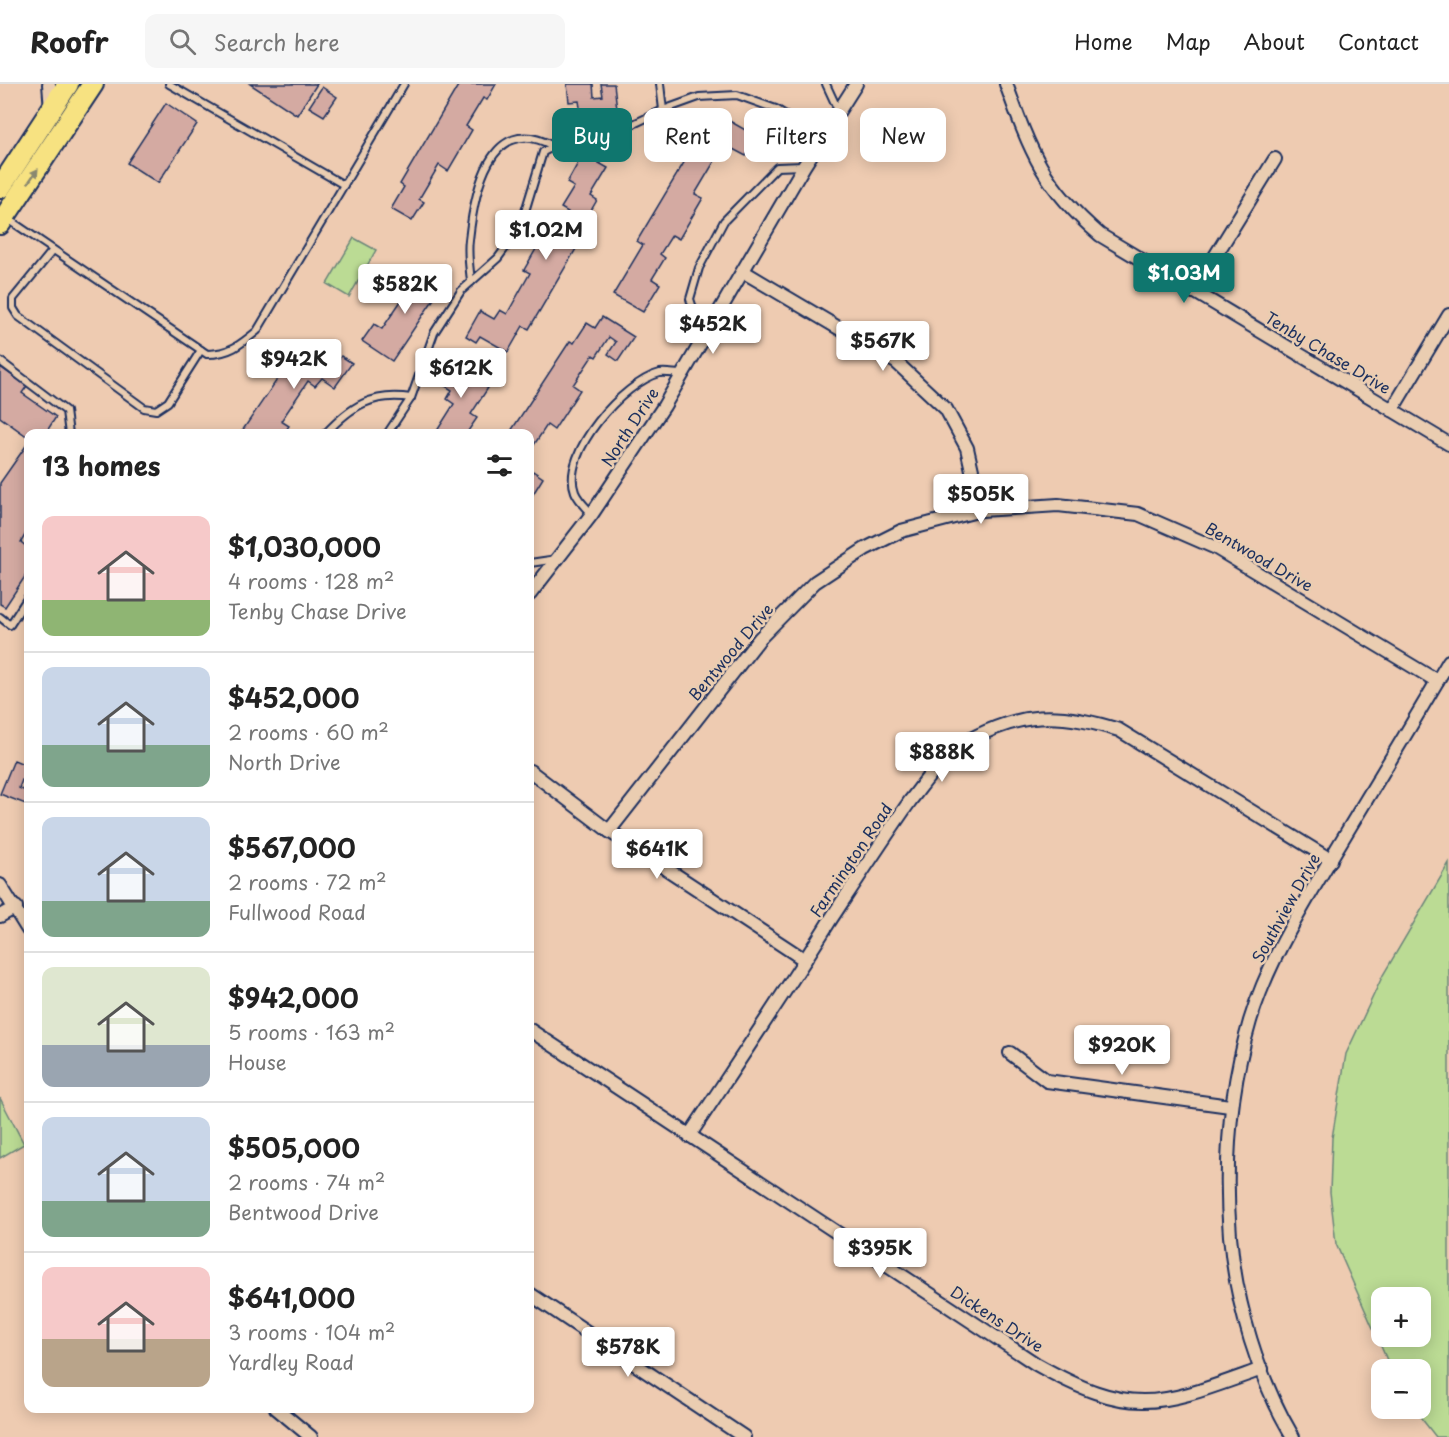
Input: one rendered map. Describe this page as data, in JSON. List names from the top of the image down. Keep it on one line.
{"streets":{"street":["Tenby Chase Drive","North Drive","Bentwood Drive","Farmington Road","Southview Drive","Dickens Drive"]},"crossings":[["Bentwood Drive","Southview Drive"],["Farmington Road","Southview Drive"],["Farmington Road","Dickens Drive"],["Southview Drive","Dickens Drive"]],"page":{"header":"Roofr","search":"Search here","nav":["Home","Map","About","Contact"],"chip":["Buy","Rent","Filters","New"],"price":["$1.02M","$1.03M","$582K","$452K","$567K","$942K","$612K","$505K","$888K","$641K","$920K","$395K","$578K"],"heading":"13 homes","list":[{"name":"$1,030,000","note":"4 rooms · 128 m² · Tenby Chase Drive"},{"name":"$452,000","note":"2 rooms · 60 m² · North Drive"},{"name":"$567,000","note":"2 rooms · 72 m² · Fullwood Road"},{"name":"$942,000","note":"5 rooms · 163 m² · House"},{"name":"$505,000","note":"2 rooms · 74 m² · Bentwood Drive"},{"name":"$641,000","note":"3 rooms · 104 m² · Yardley Road"}],"map_buttons":["+","−"]}}
